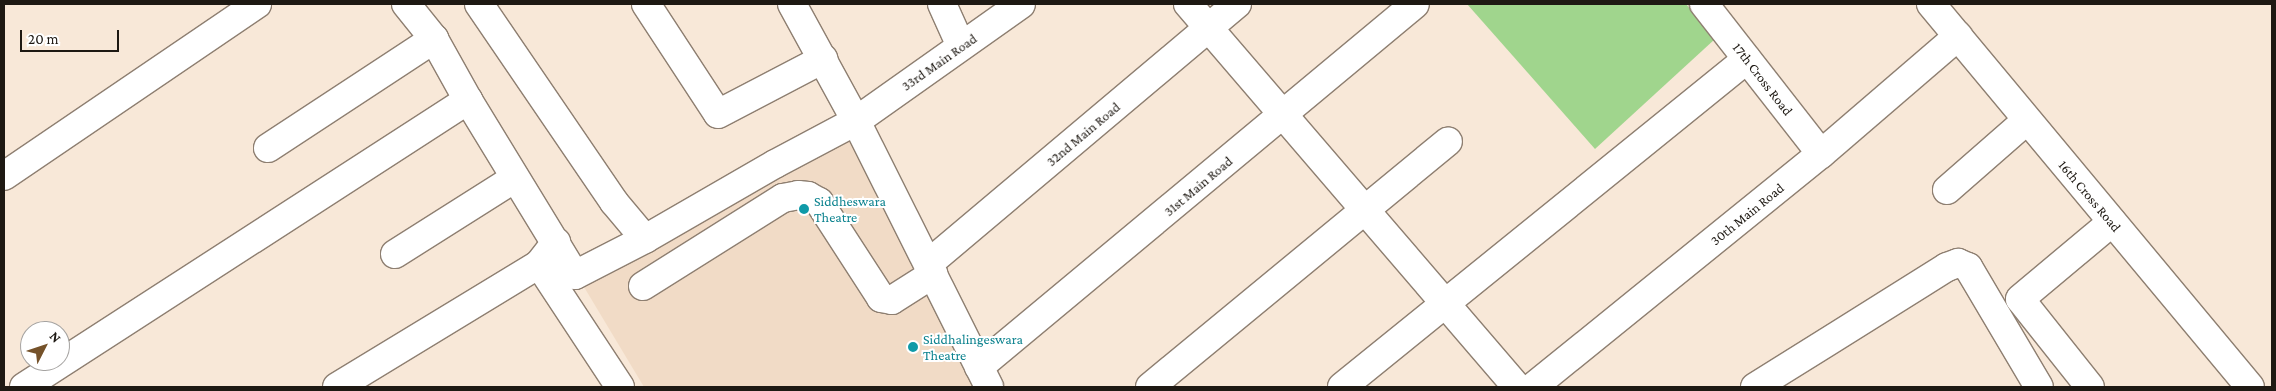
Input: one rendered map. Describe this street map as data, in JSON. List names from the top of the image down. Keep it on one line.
{"streets":{"street":["33rd Main Road","17th Cross Road","32nd Main Road","31st Main Road","16th Cross Road","30th Main Road"]},"crossings":[["17th Cross Road","30th Main Road"],["16th Cross Road","30th Main Road"]],"places":["Siddheswara Theatre","Siddhalingeswara Theatre"],"scale_bar":"20 m","north":"top right"}
